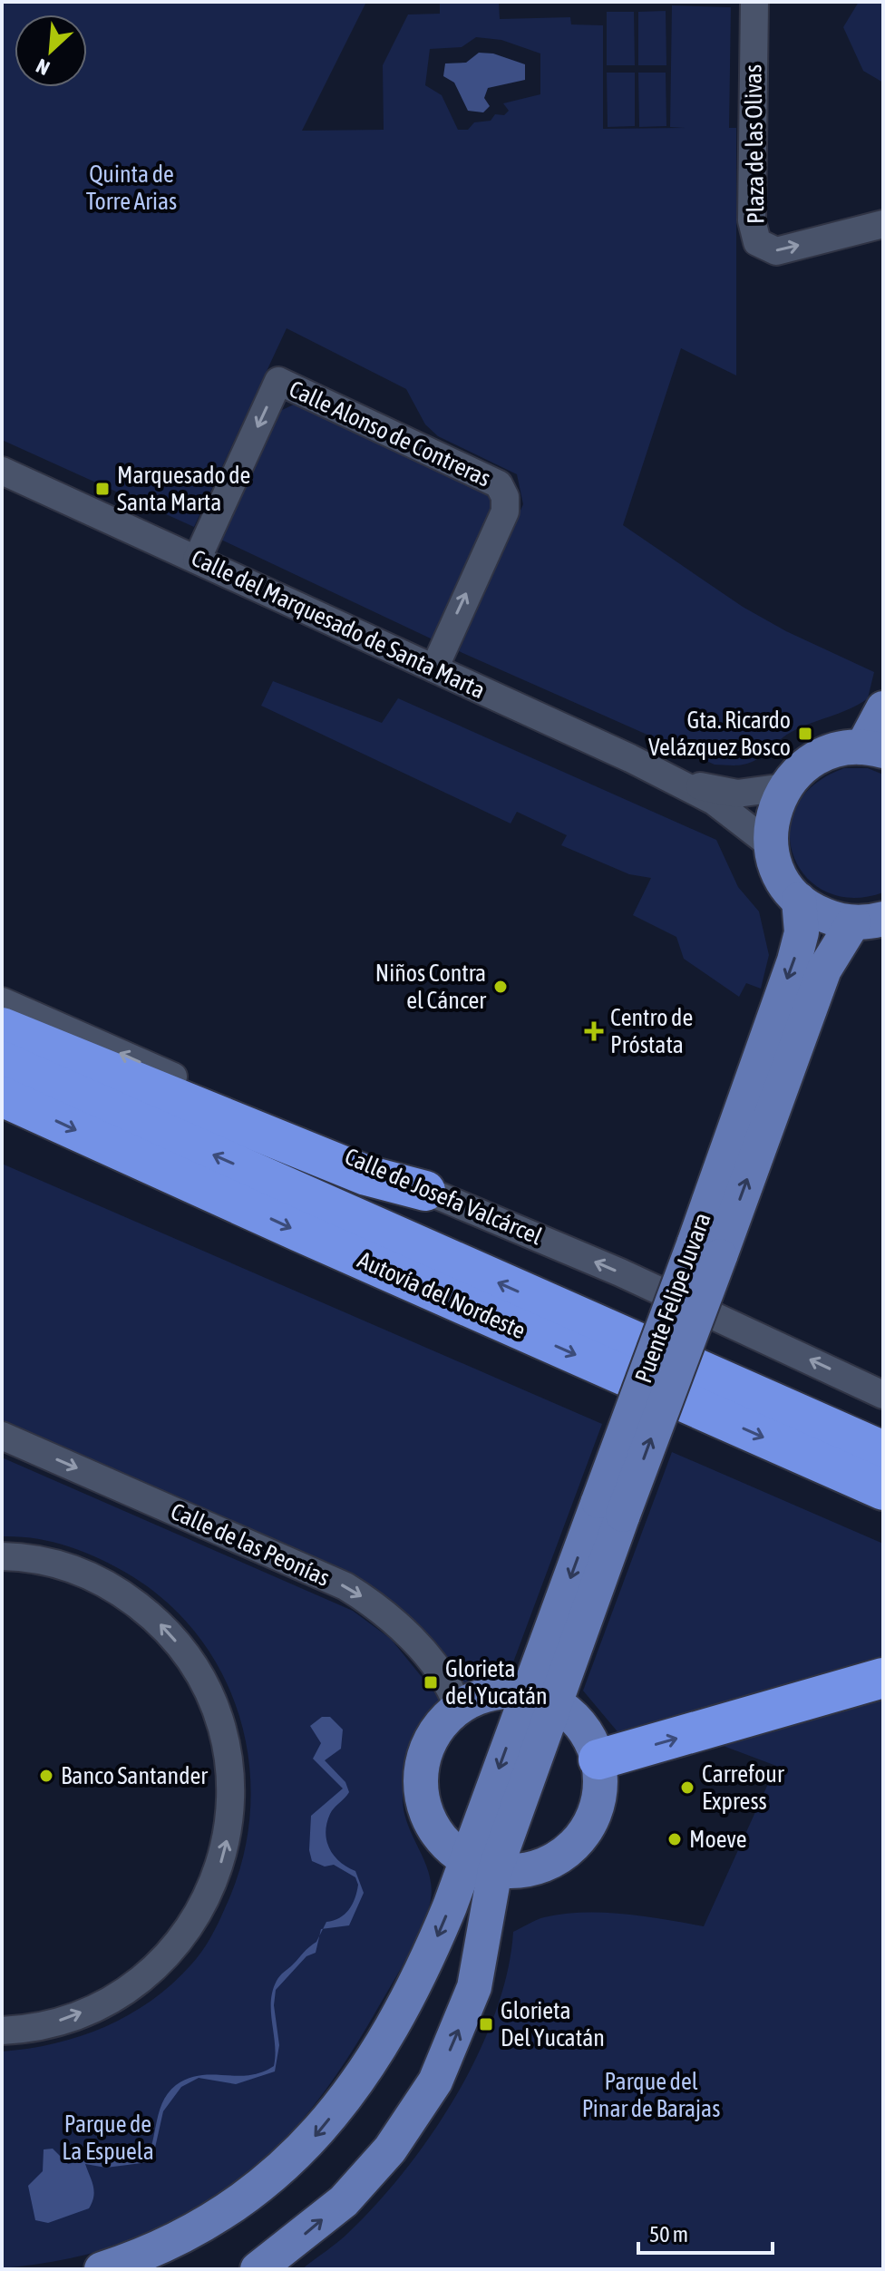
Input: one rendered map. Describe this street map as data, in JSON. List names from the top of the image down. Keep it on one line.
{"streets":{"highway":["Autovía del Nordeste"],"main road":["Puente Felipe Juvara"],"street":["Plaza de las Olivas","Calle Alonso de Contreras","Calle del Marquesado de Santa Marta","Calle de Josefa Valcárcel","Calle de las Peonías"]},"crossings":[["Calle Alonso de Contreras","Calle del Marquesado de Santa Marta"]],"one_way":["Calle de Josefa Valcárcel","Calle de las Peonías"],"parks":["Quinta de Torre Arias","Parque del Pinar de Barajas","Parque de La Espuela"],"places":{"transit":["Marquesado de Santa Marta","Gta. Ricardo Velázquez Bosco","Glorieta del Yucatán","Glorieta Del Yucatán"],"other":["Niños Contra el Cáncer","Banco Santander","Carrefour Express","Moeve"],"health":["Centro de Próstata"]},"scale_bar":"50 m","north":"bottom left"}
